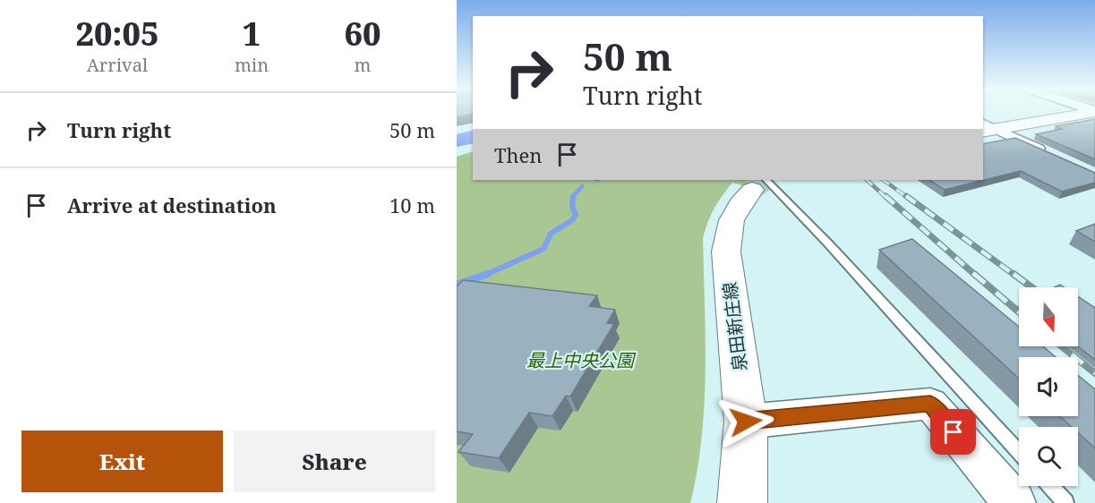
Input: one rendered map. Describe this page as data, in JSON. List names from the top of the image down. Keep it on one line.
{"streets":{"main road":["泉田新庄線"]},"parks":["最上中央公園"],"north":"bottom","page":{"eta":["20:05","Arrival","1","min","60","m"],"turn":["50 m","Turn right"],"list":[{"name":"Turn right","value":"50 m"},{"name":"Arrive at destination","value":"10 m"}],"then":"Then","buttons":["Exit","Share"]}}
